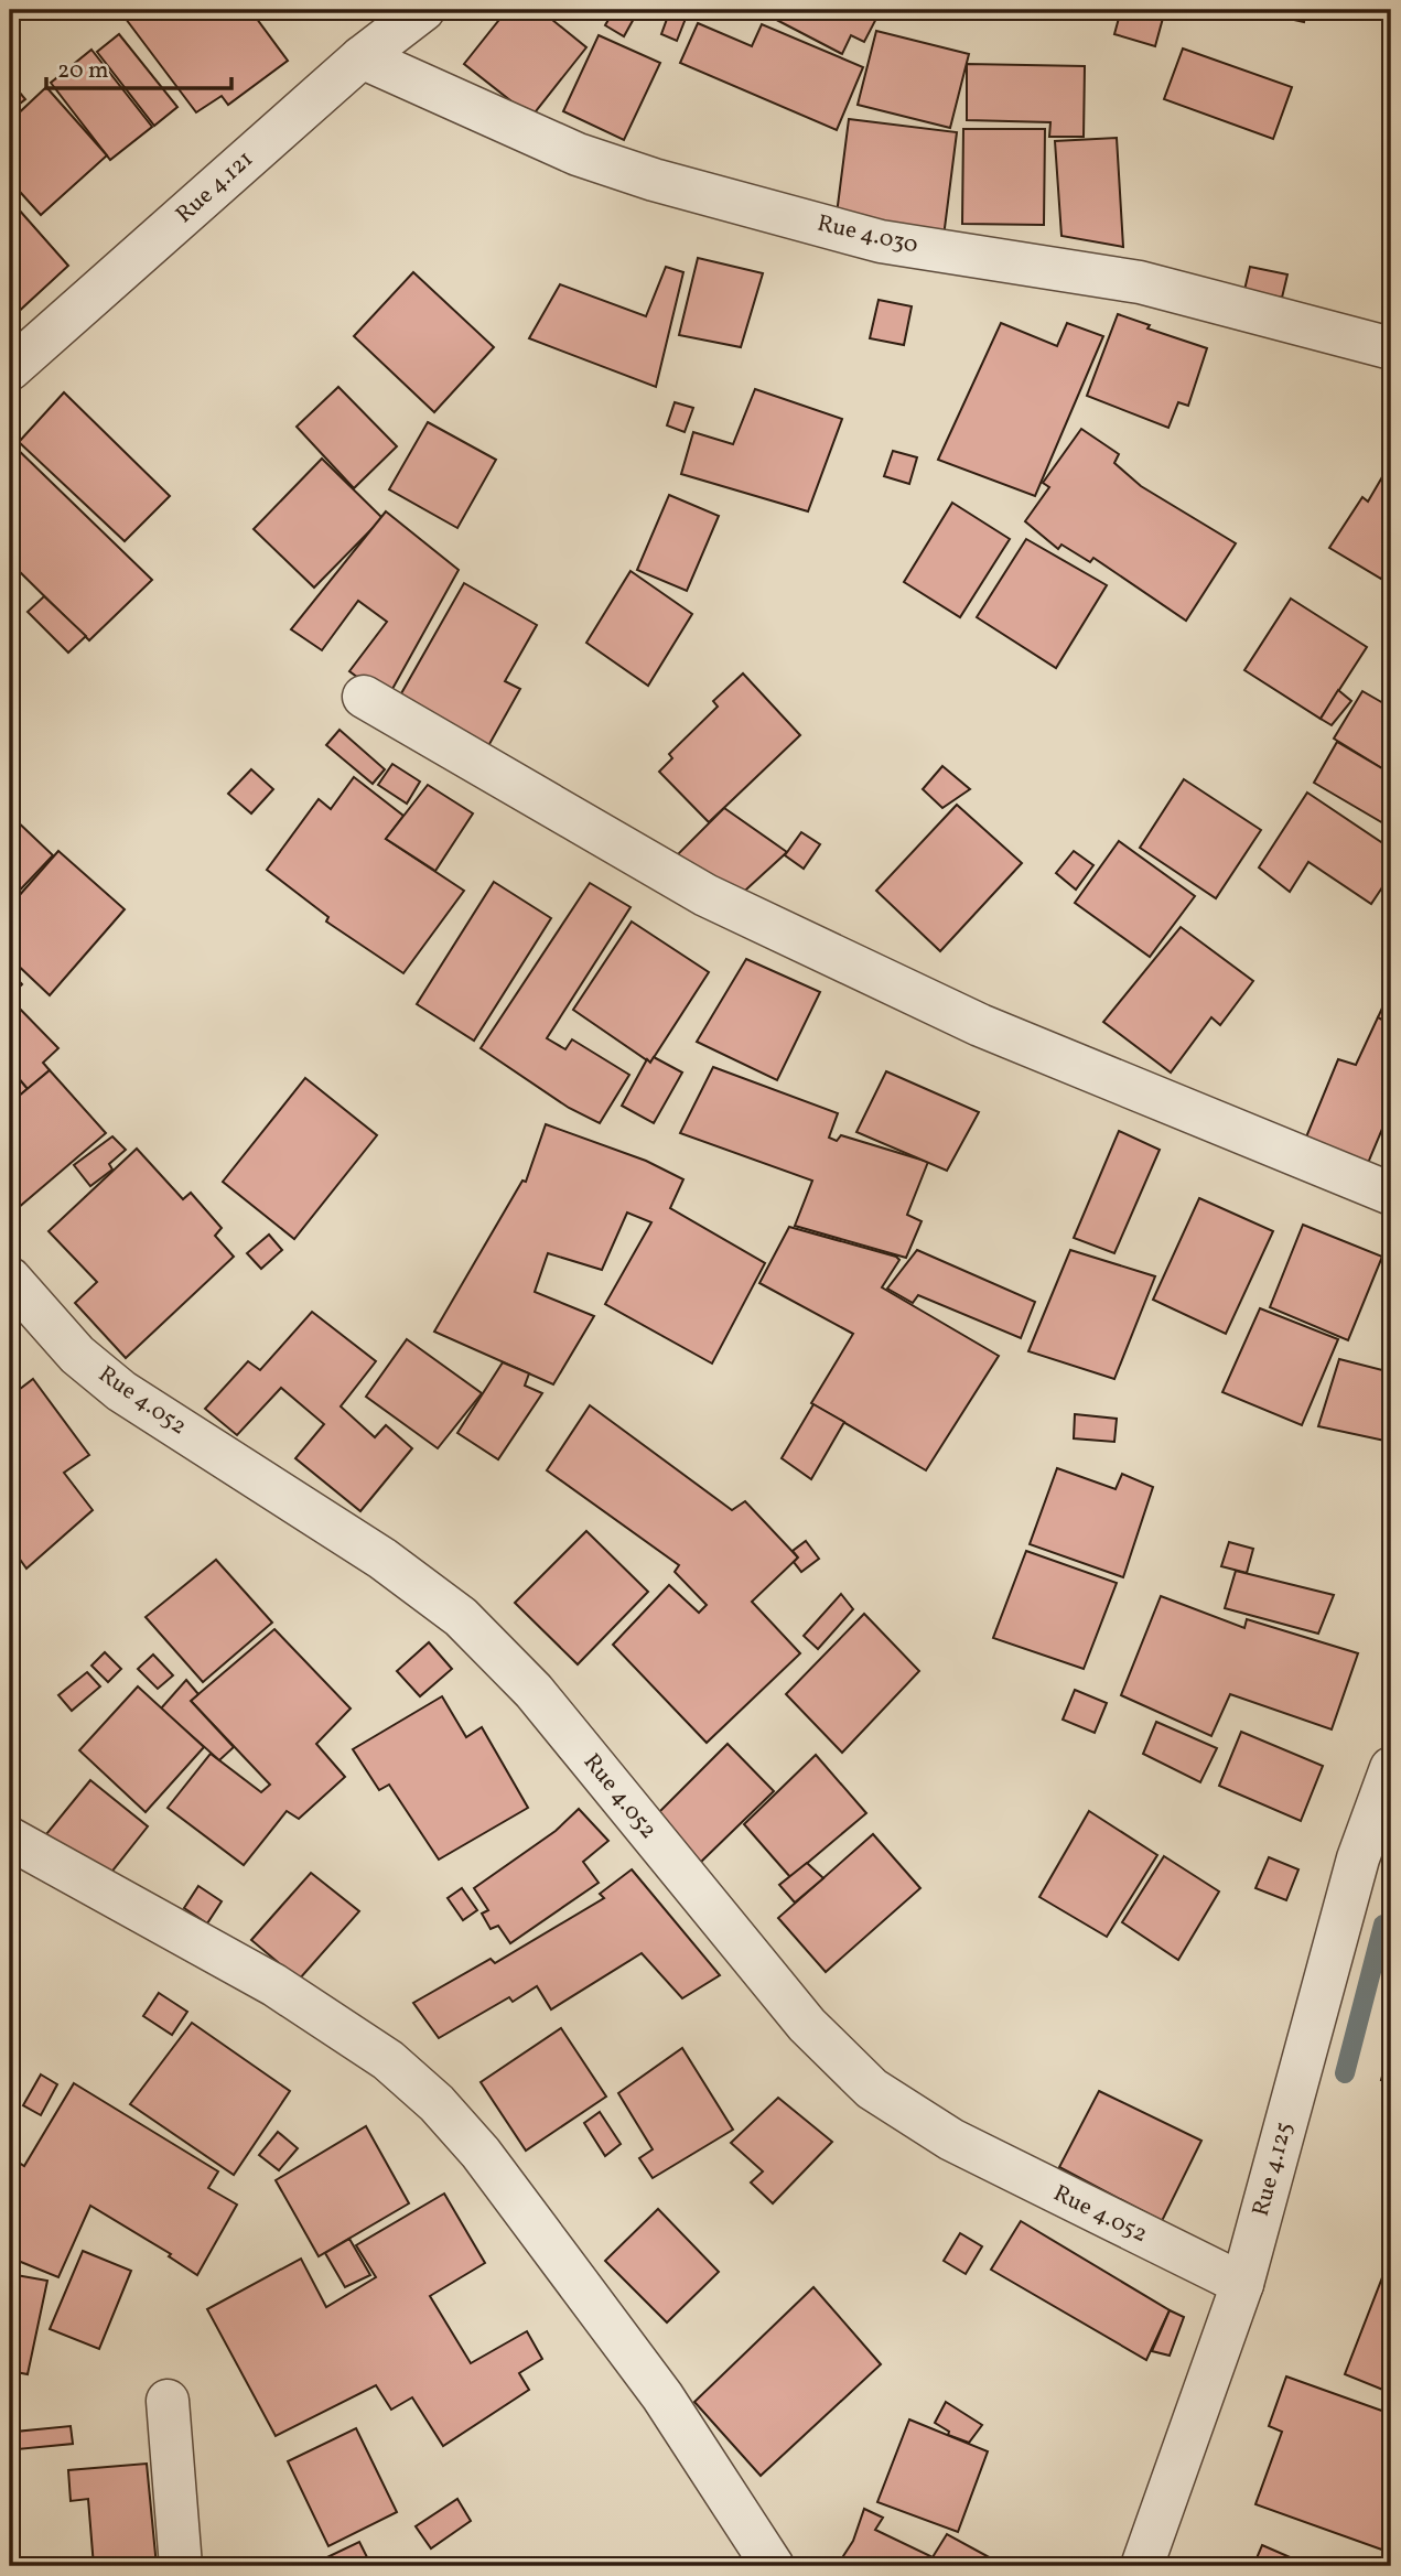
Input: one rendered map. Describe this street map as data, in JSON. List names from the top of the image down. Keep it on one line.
{"streets":{"street":["Rue 4.121","Rue 4.030","Rue 4.052","Rue 4.125"]},"crossings":[["Rue 4.121","Rue 4.030"],["Rue 4.052","Rue 4.125"]],"scale_bar":"20 m"}
